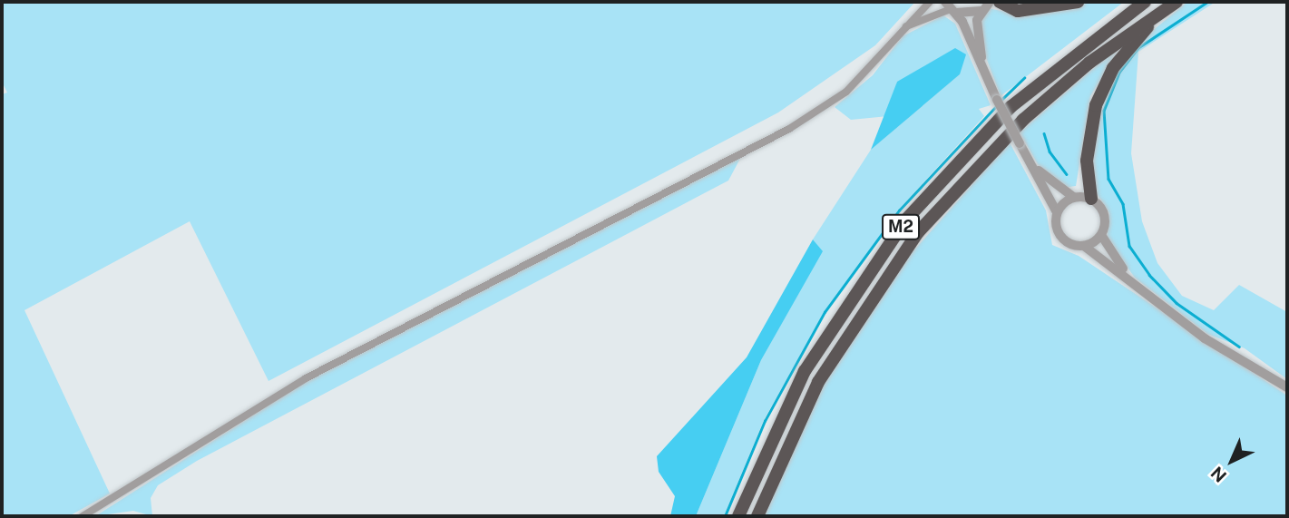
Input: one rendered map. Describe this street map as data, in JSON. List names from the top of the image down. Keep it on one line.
{"streets":{"highway":["M2"]},"north":"bottom left"}
